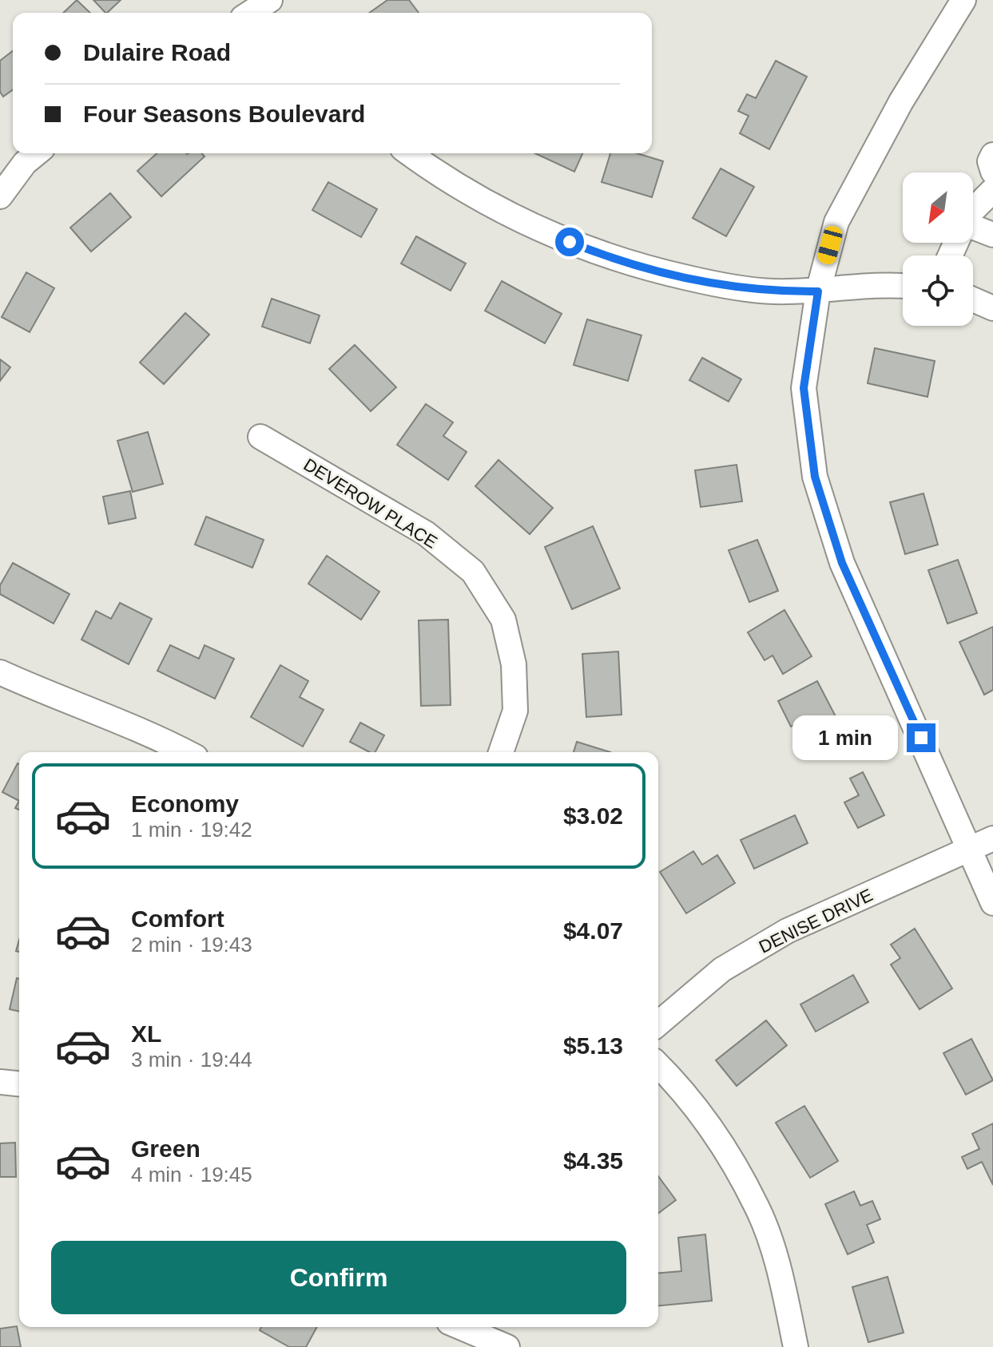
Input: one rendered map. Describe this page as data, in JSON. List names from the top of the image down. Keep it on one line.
{"streets":{"street":["DEVEROW PLACE","DENISE DRIVE"]},"north":"bottom left","page":{"banner":["Dulaire Road","Four Seasons Boulevard"],"bubble":"1 min","list":[{"name":"Economy","note":"1 min · 19:42","value":"$3.02"},{"name":"Comfort","note":"2 min · 19:43","value":"$4.07"},{"name":"XL","note":"3 min · 19:44","value":"$5.13"},{"name":"Green","note":"4 min · 19:45","value":"$4.35"}],"buttons":"Confirm"}}
